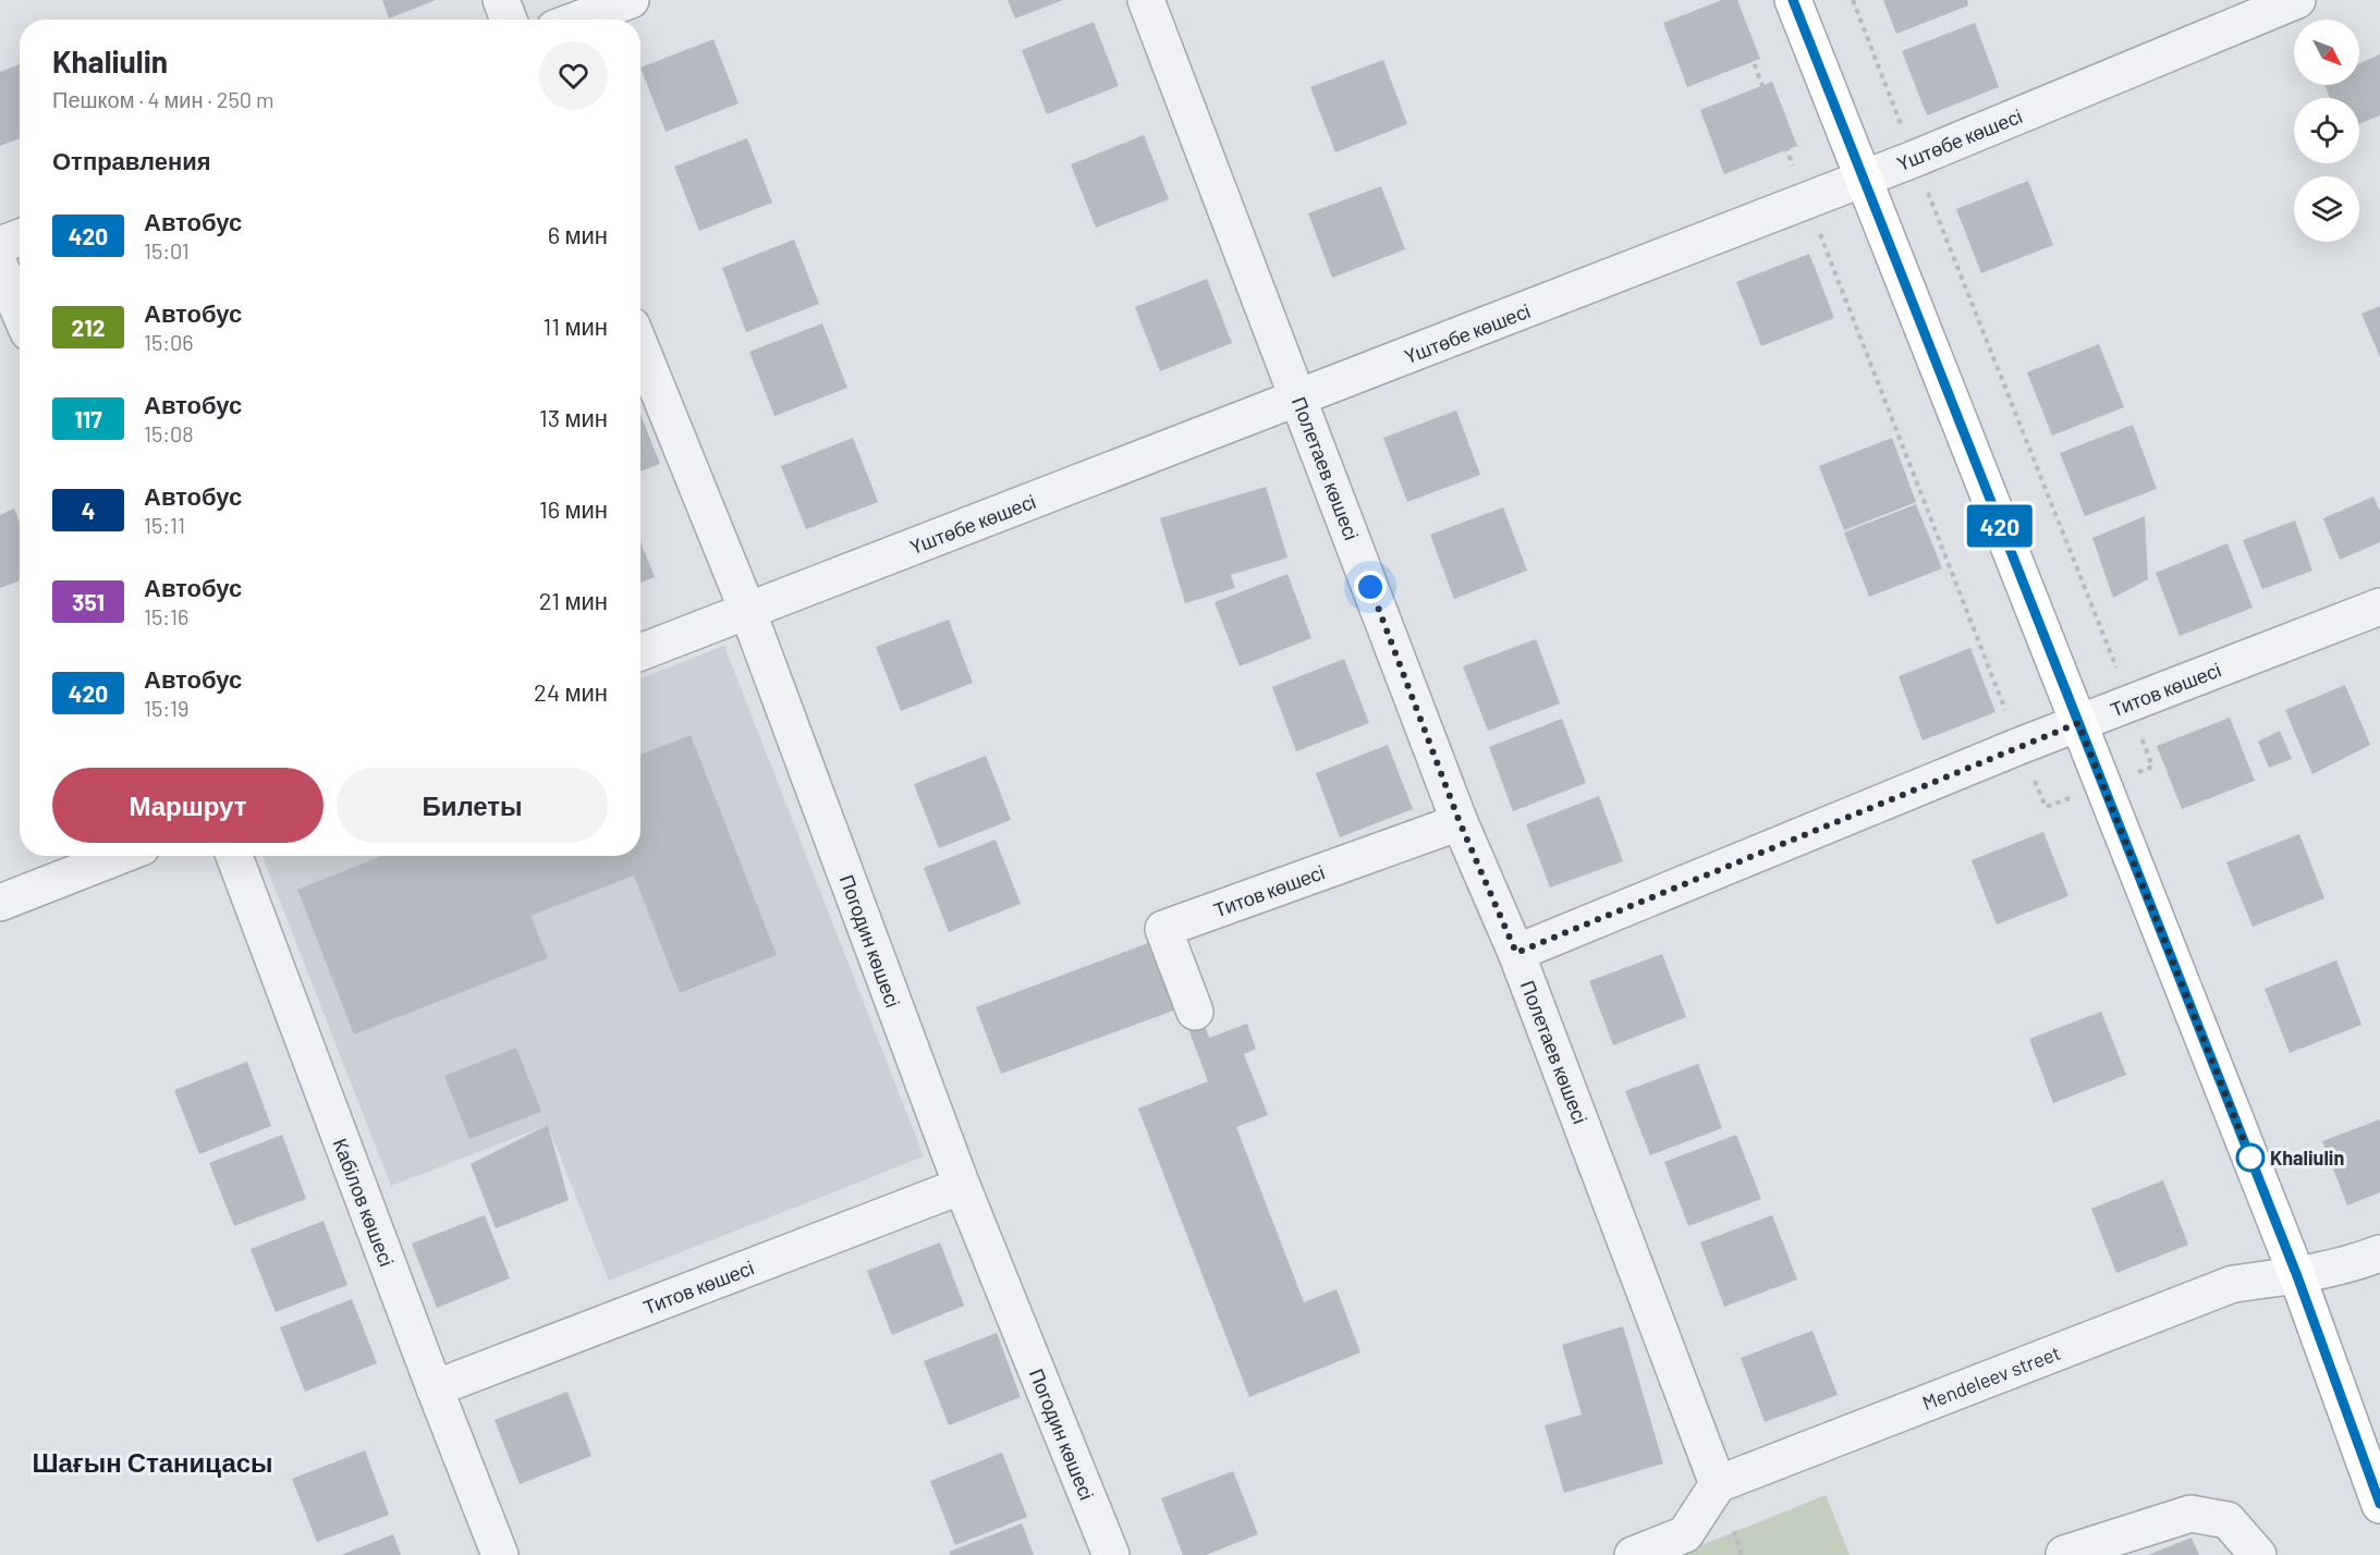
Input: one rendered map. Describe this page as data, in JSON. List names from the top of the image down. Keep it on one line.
{"streets":{"street":["Үштөбе көшесі","Полетаев көшесі","Титов көшесі","Погодин көшесі","Кабілов көшесі","Mendeleev street"]},"crossings":[["Үштөбе көшесі","Полетаев көшесі"],["Үштөбе көшесі","Погодин көшесі"],["Полетаев көшесі","Титов көшесі"],["Полетаев көшесі","Mendeleev street"],["Титов көшесі","Погодин көшесі"],["Титов көшесі","Кабілов көшесі"]],"districts":["Шағын Станицасы"],"places":["Khaliulin"],"lines":["bus line 420"],"north":"bottom right","page":{"on_map":"420","heading":[["Khaliulin","Пешком · 4 мин · 250 m"],"Отправления"],"list":[{"mark":"420","name":"Автобус","note":"15:01","value":"6 мин"},{"mark":"212","name":"Автобус","note":"15:06","value":"11 мин"},{"mark":"117","name":"Автобус","note":"15:08","value":"13 мин"},{"mark":"4","name":"Автобус","note":"15:11","value":"16 мин"},{"mark":"351","name":"Автобус","note":"15:16","value":"21 мин"},{"mark":"420","name":"Автобус","note":"15:19","value":"24 мин"}],"buttons":["Маршрут","Билеты"]}}
